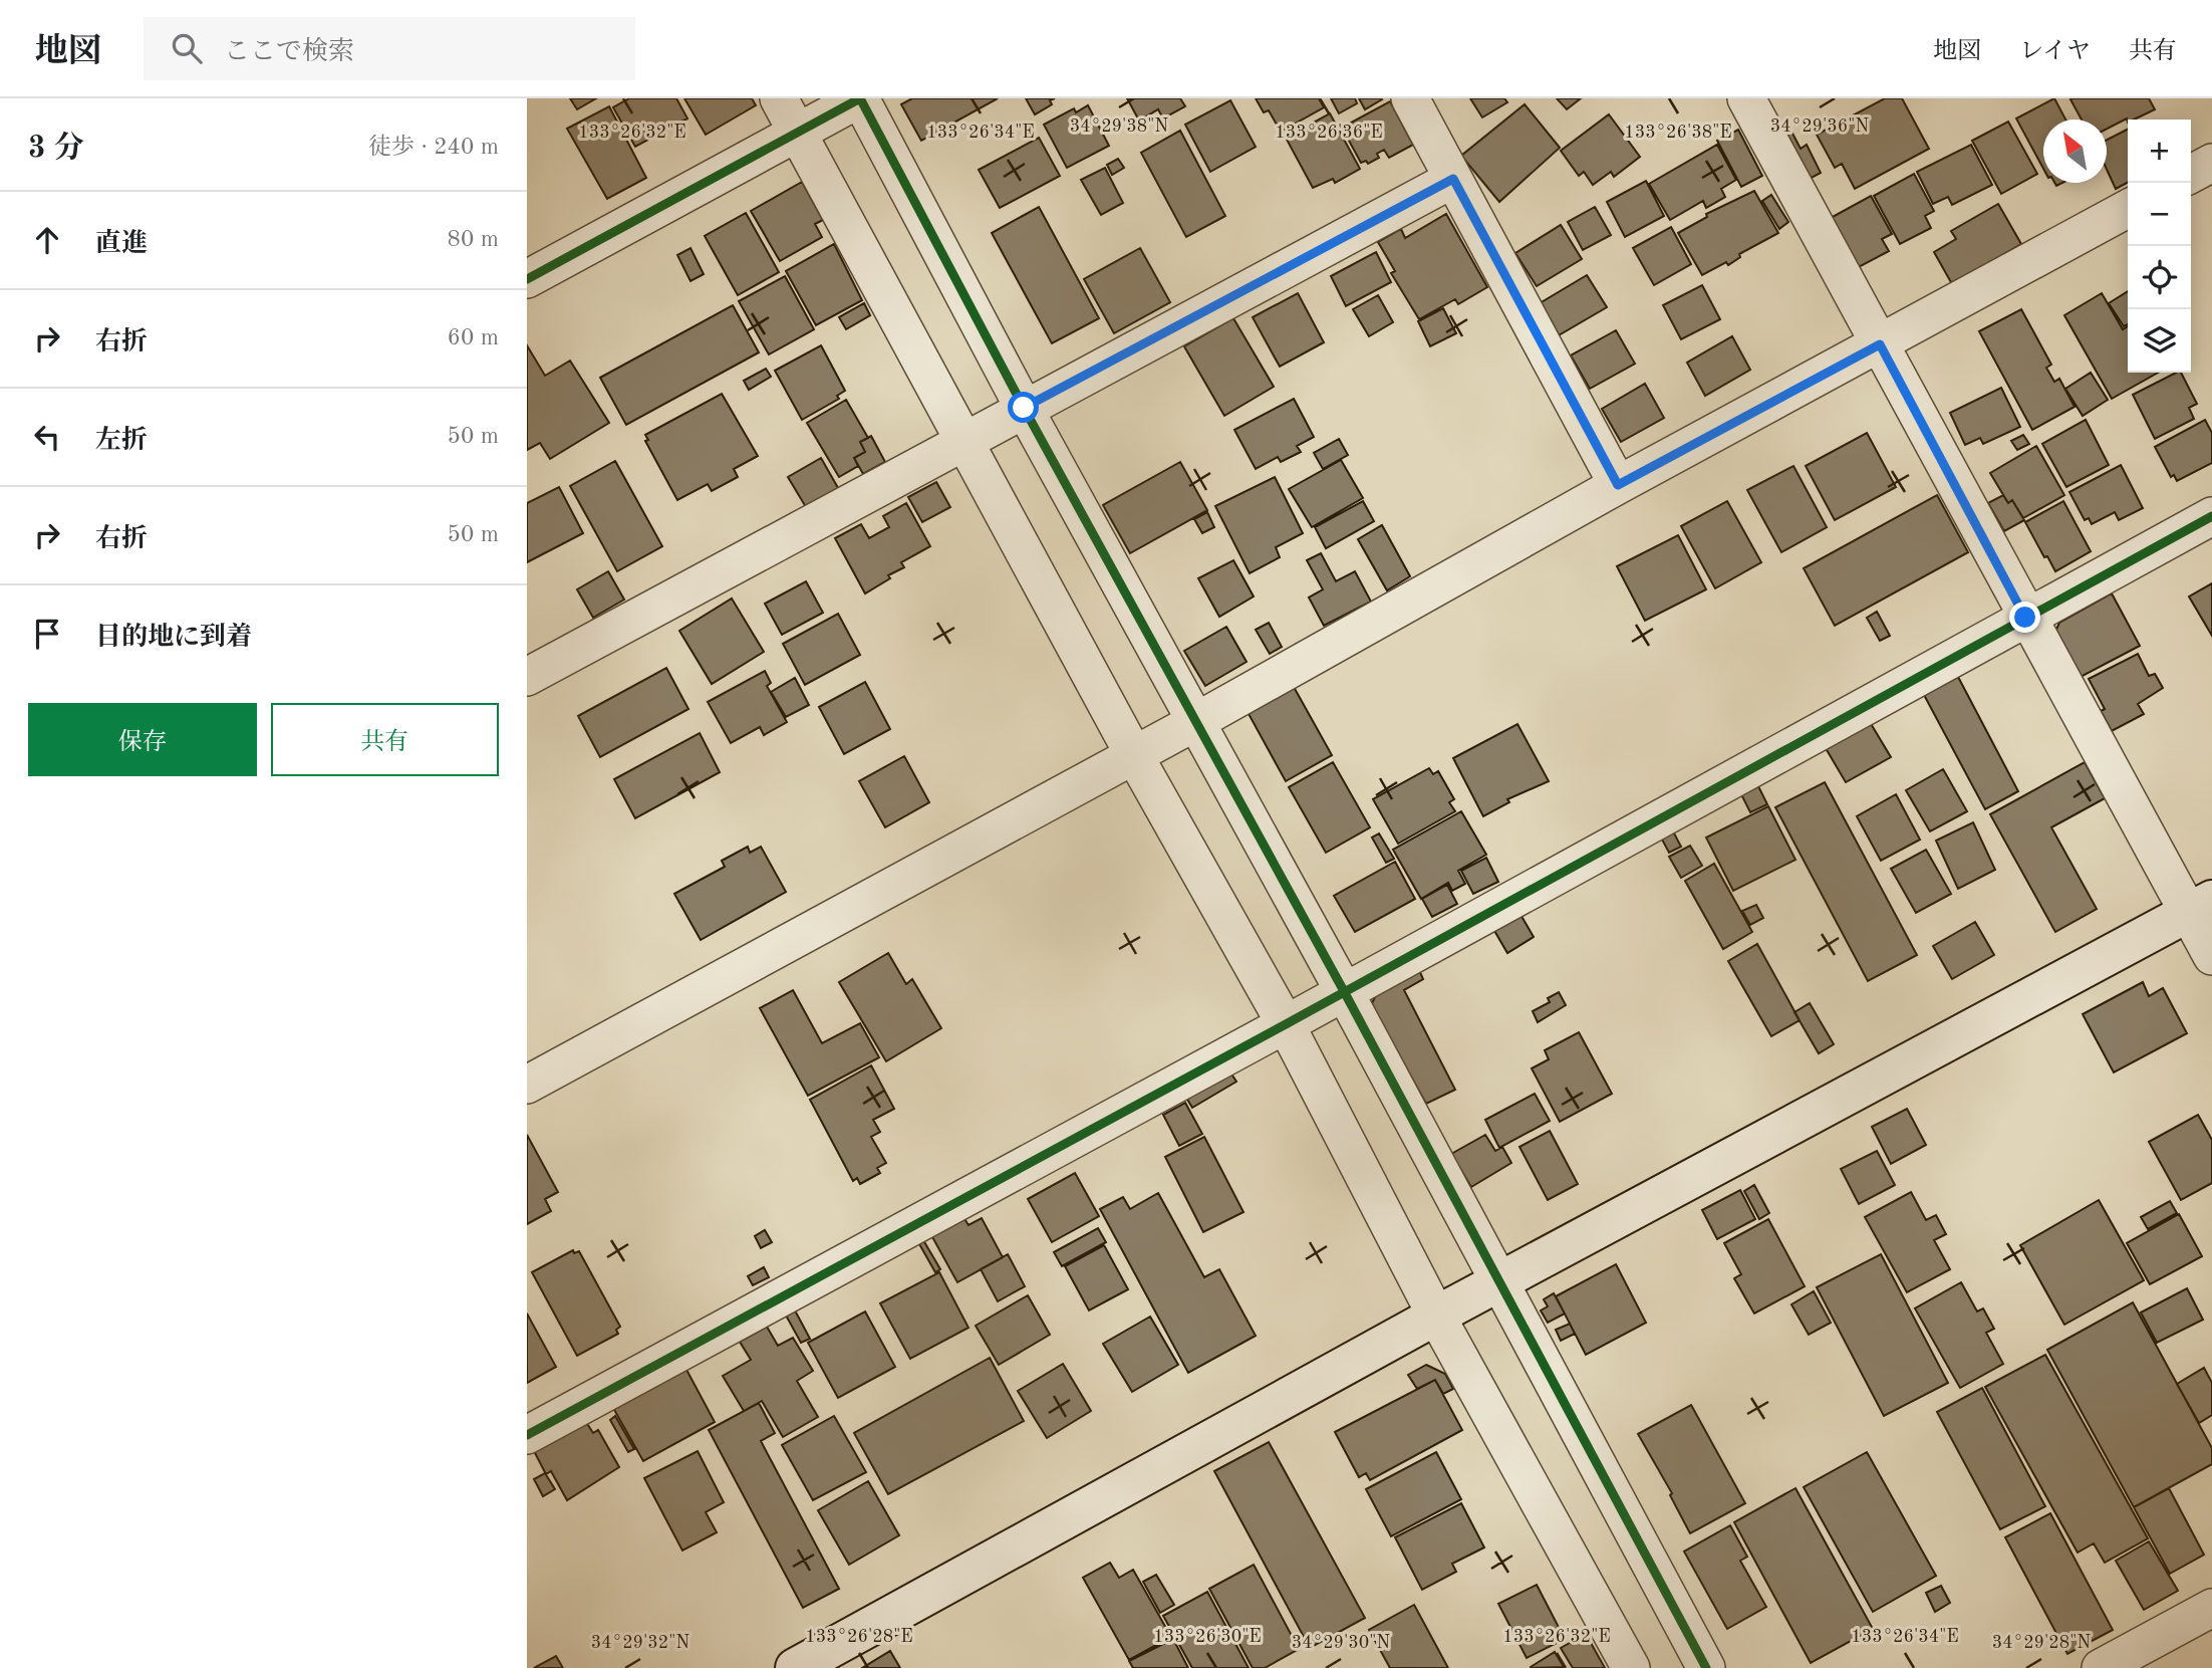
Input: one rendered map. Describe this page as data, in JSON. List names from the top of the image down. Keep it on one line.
{"north":"top left","page":{"header":"地図","search":"ここで検索","nav":["地図","レイヤ","共有"],"heading":["3 分","徒歩 · 240 m"],"map_buttons":["+","−"],"list":[["直進","80 m"],["右折","60 m"],["左折","50 m"],["右折","50 m"],"目的地に到着"],"buttons":["保存","共有"]},"coordinates":["34°29'38\"N","34°29'36\"N","133°26'32\"E","133°26'34\"E","133°26'36\"E","133°26'38\"E","133°26'28\"E","133°26'30\"E","34°29'32\"N","34°29'30\"N","34°29'28\"N"]}
